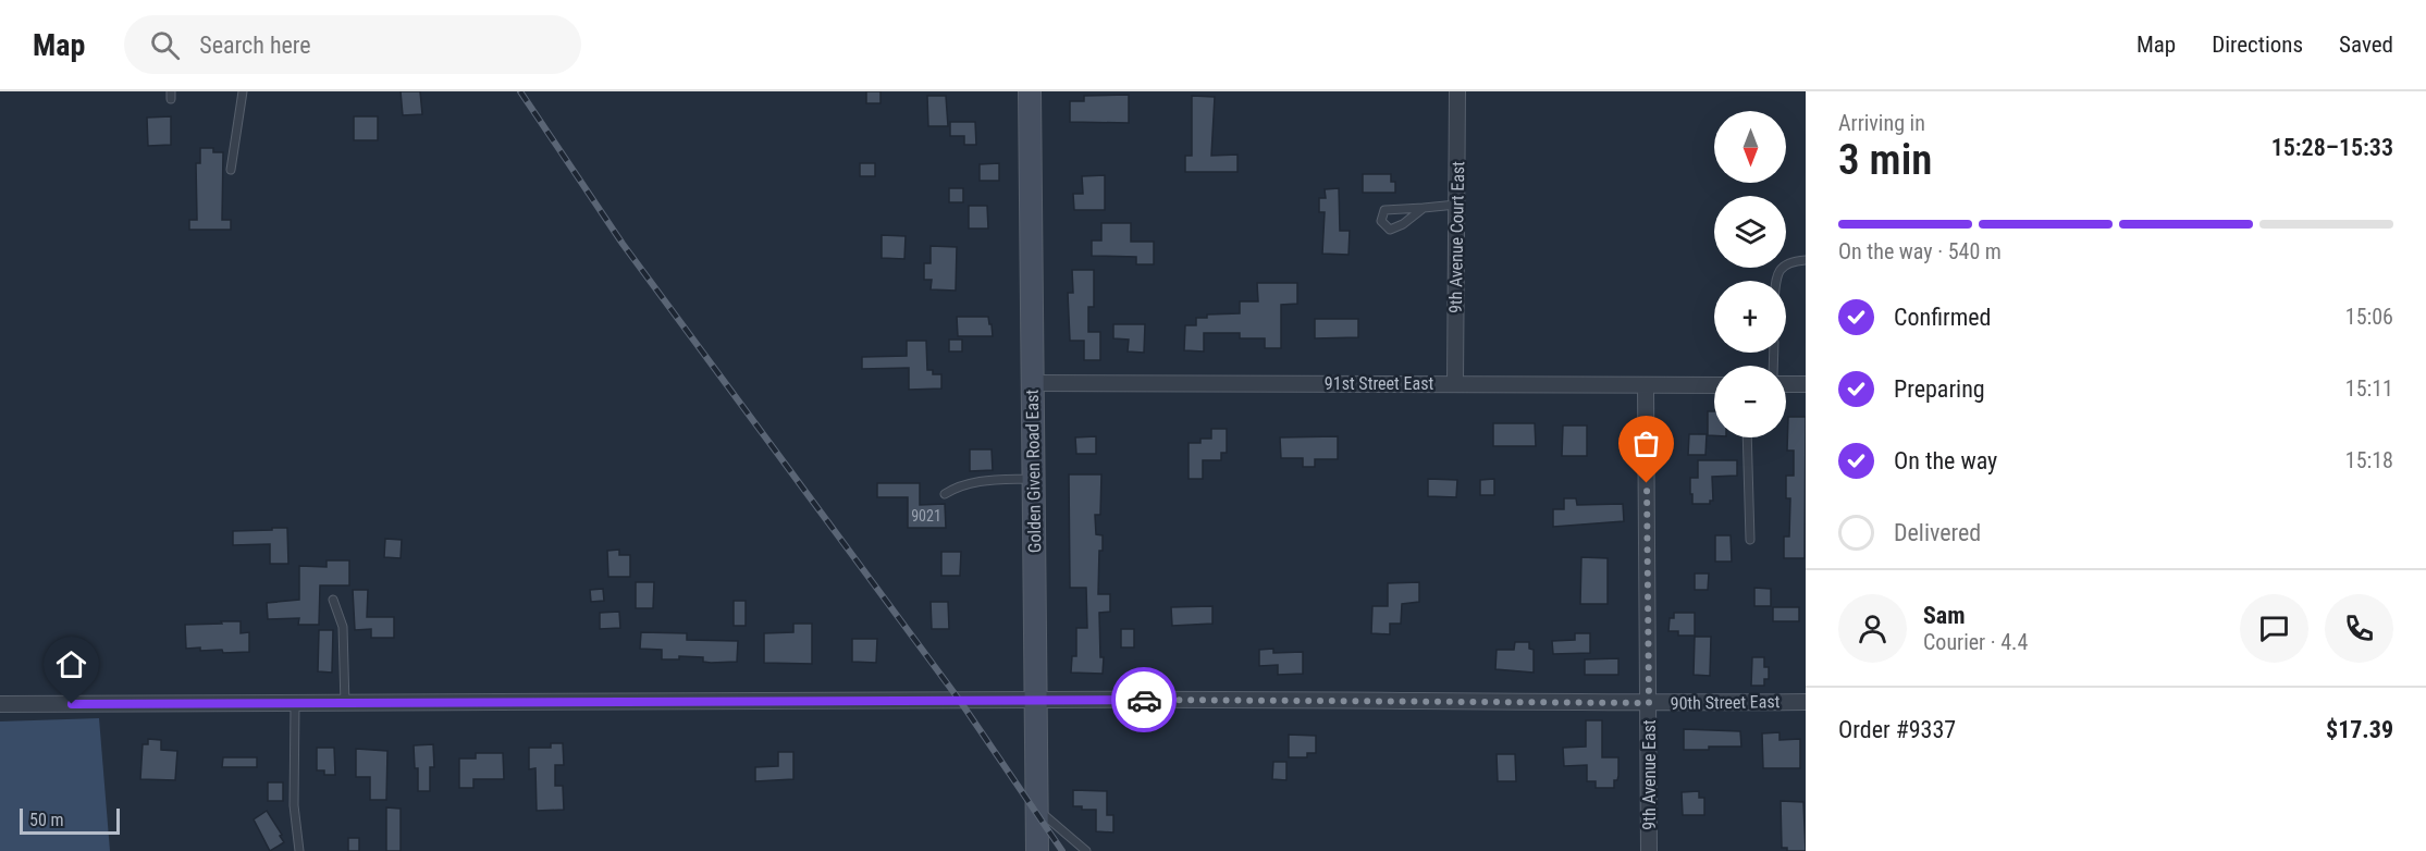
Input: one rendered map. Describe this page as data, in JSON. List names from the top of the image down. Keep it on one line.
{"streets":{"street":["9th Avenue Court East","91st Street East","Golden Given Road East","90th Street East","9th Avenue East"]},"crossings":[["9th Avenue Court East","91st Street East"],["91st Street East","Golden Given Road East"],["91st Street East","9th Avenue East"],["Golden Given Road East","90th Street East"],["90th Street East","9th Avenue East"]],"house_numbers":["9021"],"scale_bar":"50 m","north":"bottom","page":{"header":"Map","search":"Search here","nav":["Map","Directions","Saved"],"heading":["3 min","Arriving in","15:28–15:33"],"panel":["Sam","Courier · 4.4","Order #9337","$17.39"],"map_buttons":["+","−"],"bar":"On the way · 540 m","list":[["Confirmed","15:06"],["Preparing","15:11"],["On the way","15:18"],"Delivered"],"scale":"50 m"}}
